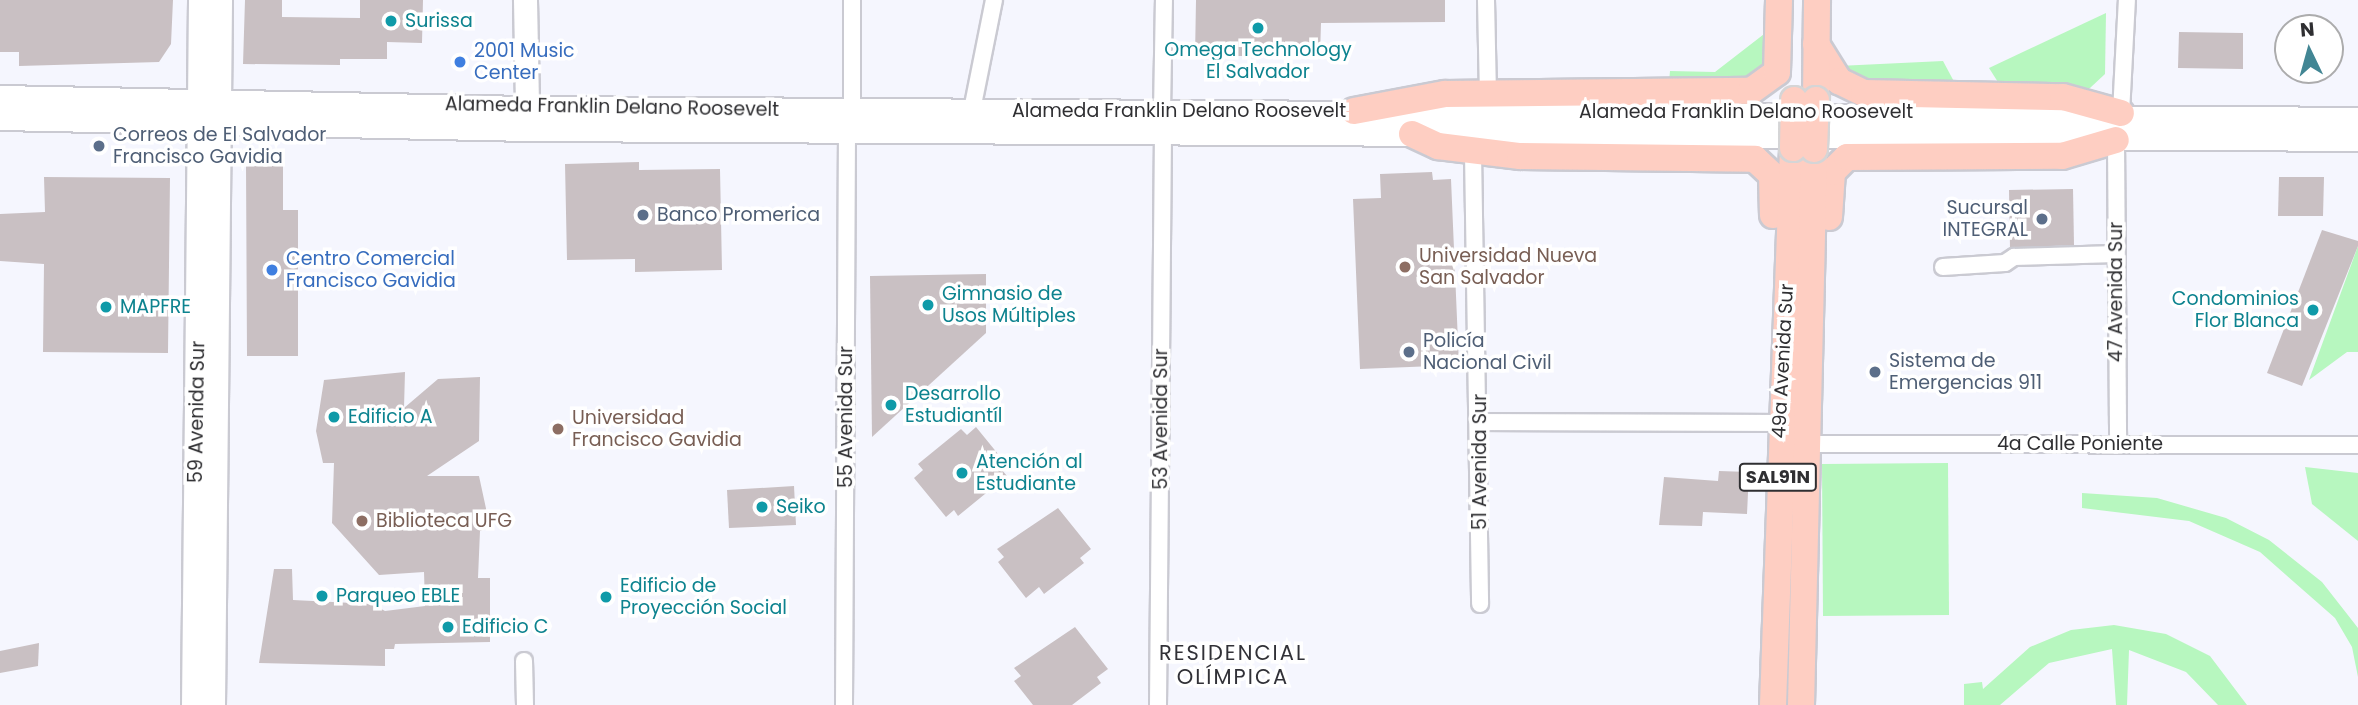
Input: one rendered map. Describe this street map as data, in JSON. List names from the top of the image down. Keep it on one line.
{"streets":{"main road":["Alameda Franklin Delano Roosevelt","49a Avenida Sur","59 Avenida Sur","SAL91N"],"street":["47 Avenida Sur","55 Avenida Sur","53 Avenida Sur","4a Calle Poniente","51 Avenida Sur"]},"crossings":[["Alameda Franklin Delano Roosevelt","47 Avenida Sur"],["Alameda Franklin Delano Roosevelt","59 Avenida Sur"],["Alameda Franklin Delano Roosevelt","55 Avenida Sur"],["Alameda Franklin Delano Roosevelt","53 Avenida Sur"],["47 Avenida Sur","4a Calle Poniente"],["49a Avenida Sur","4a Calle Poniente"],["49a Avenida Sur","SAL91N"]],"districts":["RESIDENCIAL OLÍMPICA"],"places":["Surissa","Omega Technology El Salvador","2001 Music Center","Correos de El Salvador Francisco Gavidia","Banco Promerica","Sucursal INTEGRAL","Universidad Nueva San Salvador","Centro Comercial Francisco Gavidia","Gimnasio de Usos Múltiples","MAPFRE","Condominios Flor Blanca","Policía Nacional Civil","Sistema de Emergencias 911","Desarrollo Estudiantíl","Edificio A","Universidad Francisco Gavidia","Atención al Estudiante","Seiko","Biblioteca UFG","Parqueo EBLE","Edificio de Proyección Social","Edificio C"],"north":"top"}
